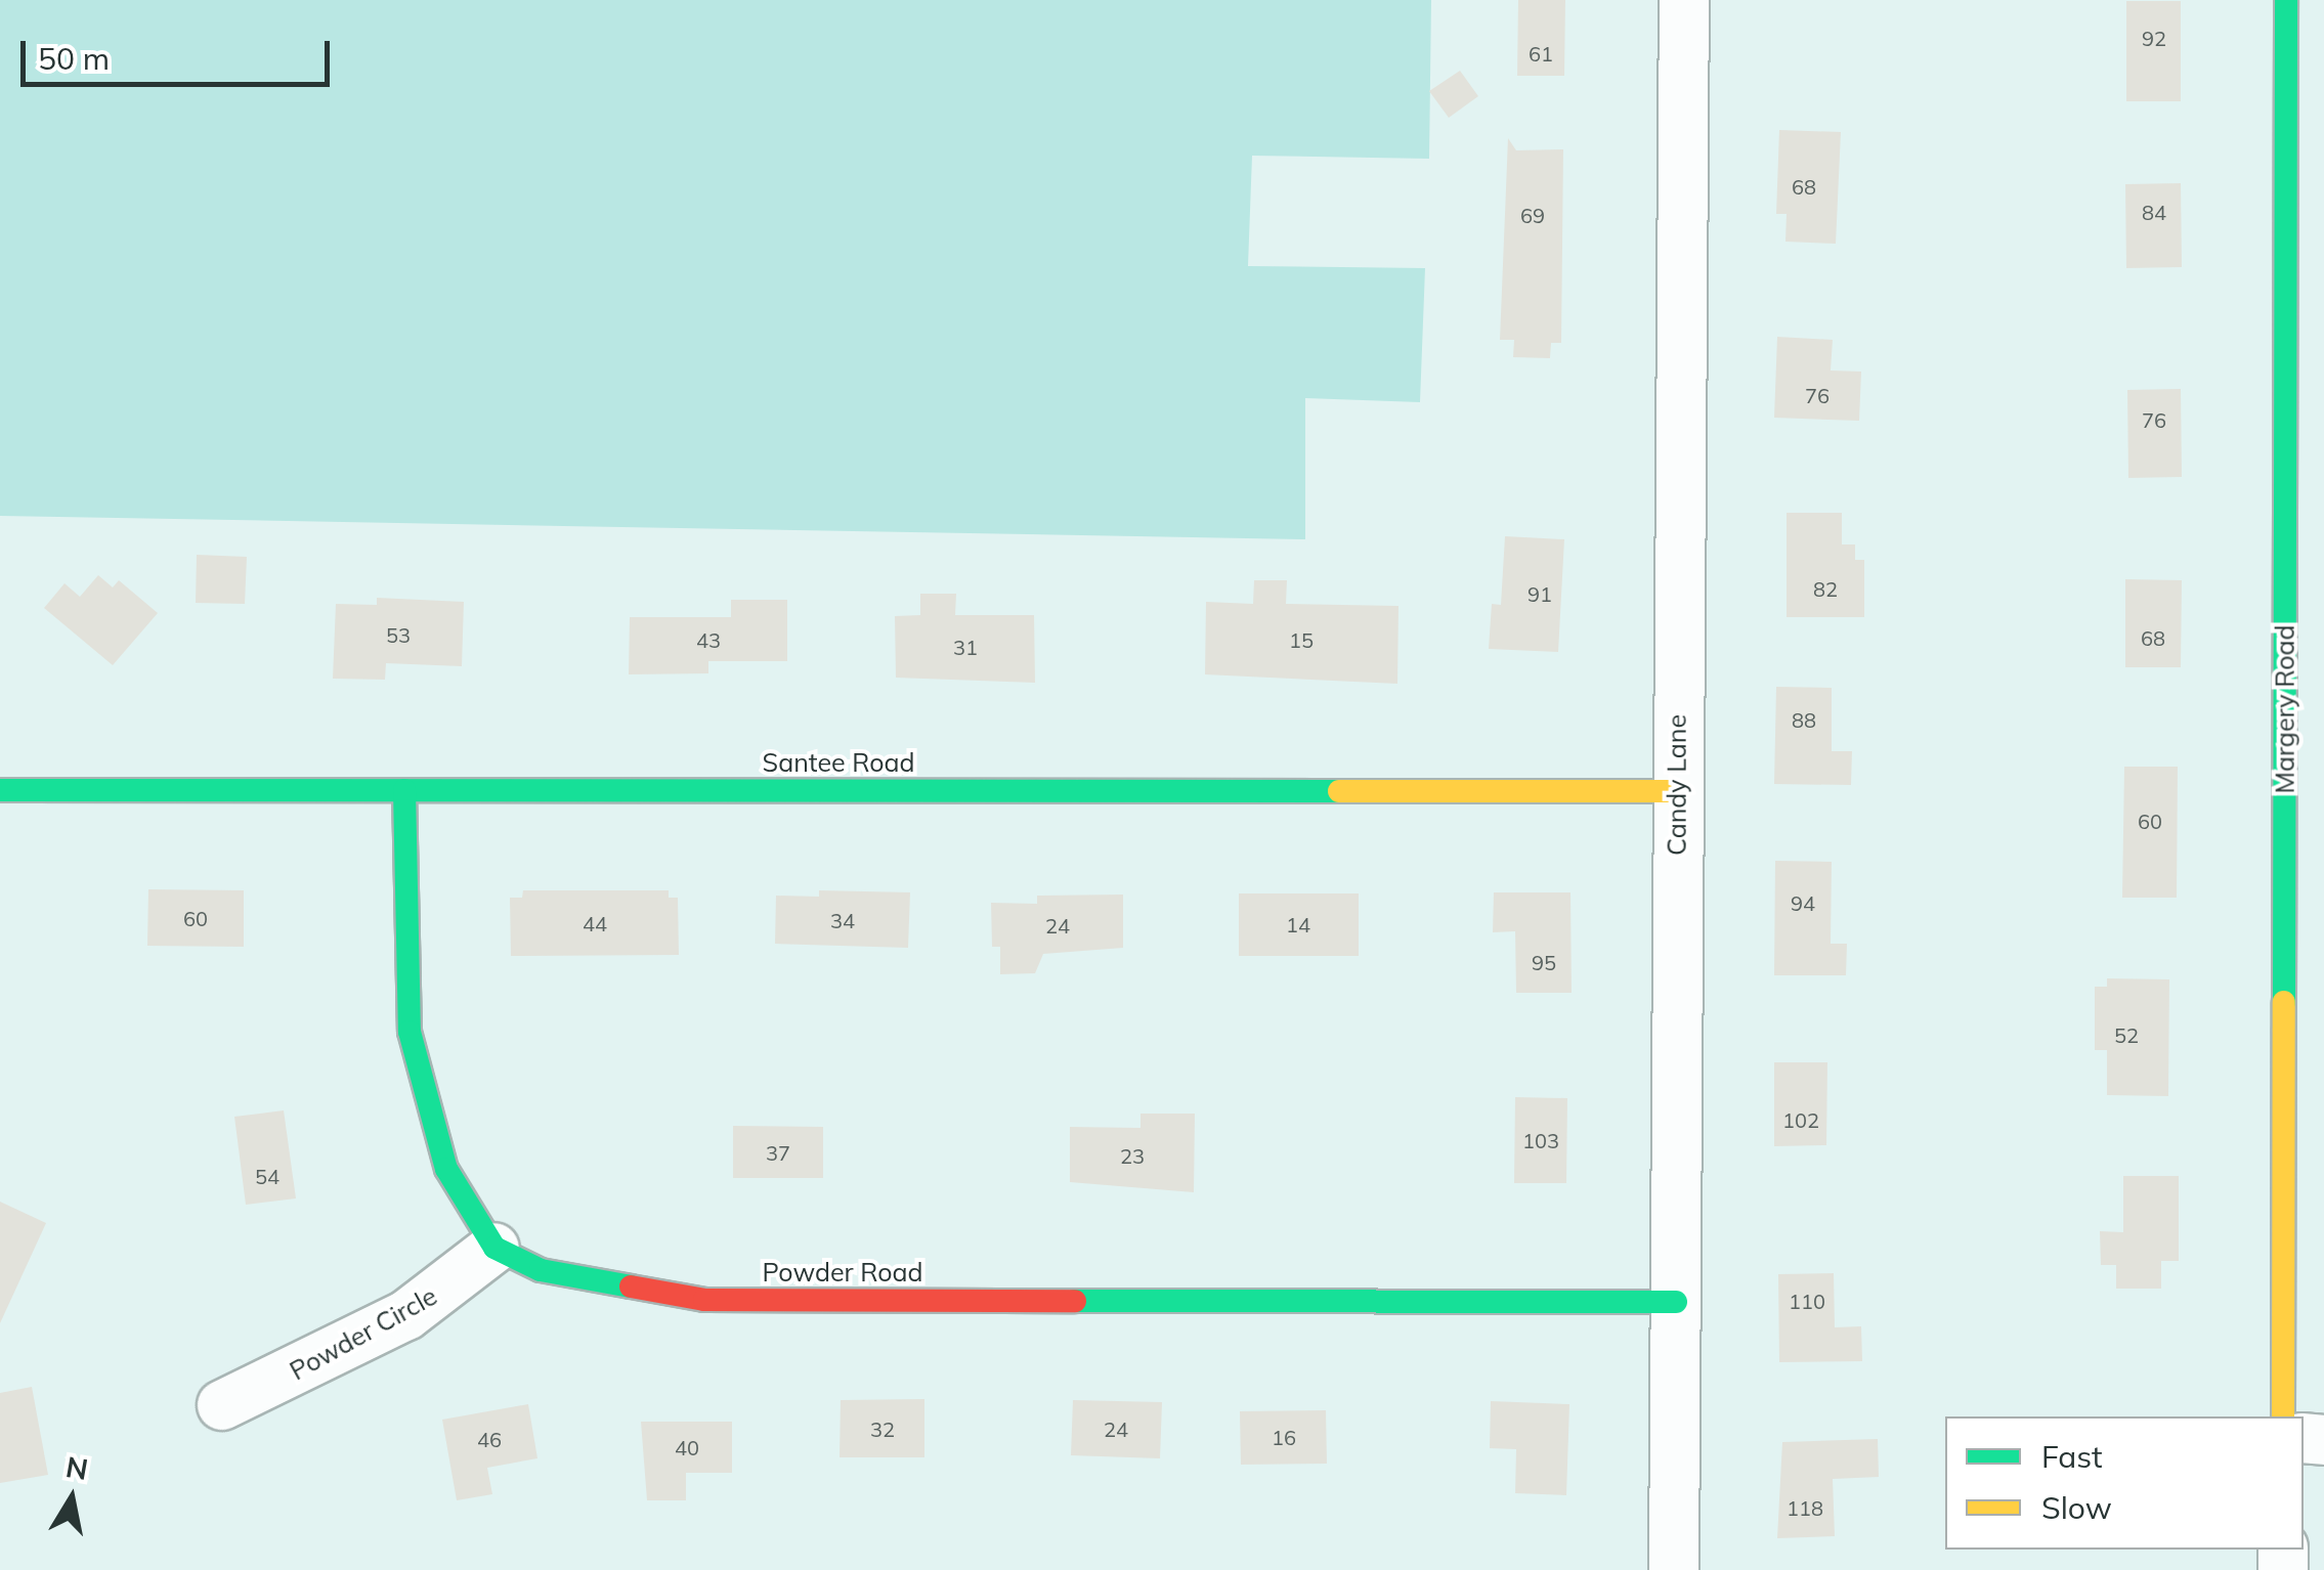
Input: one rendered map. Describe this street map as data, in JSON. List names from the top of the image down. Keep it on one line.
{"streets":{"street":["Margery Road","Santee Road","Candy Lane","Powder Road","Powder Circle"]},"crossings":[["Santee Road","Candy Lane"],["Candy Lane","Powder Road"],["Powder Road","Powder Circle"]],"house_numbers":["92","61","68","84","69","76","76","82","91","53","68","43","15","31","88","60","94","60","34","44","14","24","95","52","102","103","37","23","54","110","32","24","16","46","40","118"],"legend":["Fast","Slow"],"scale_bar":"50 m","north":"top"}
